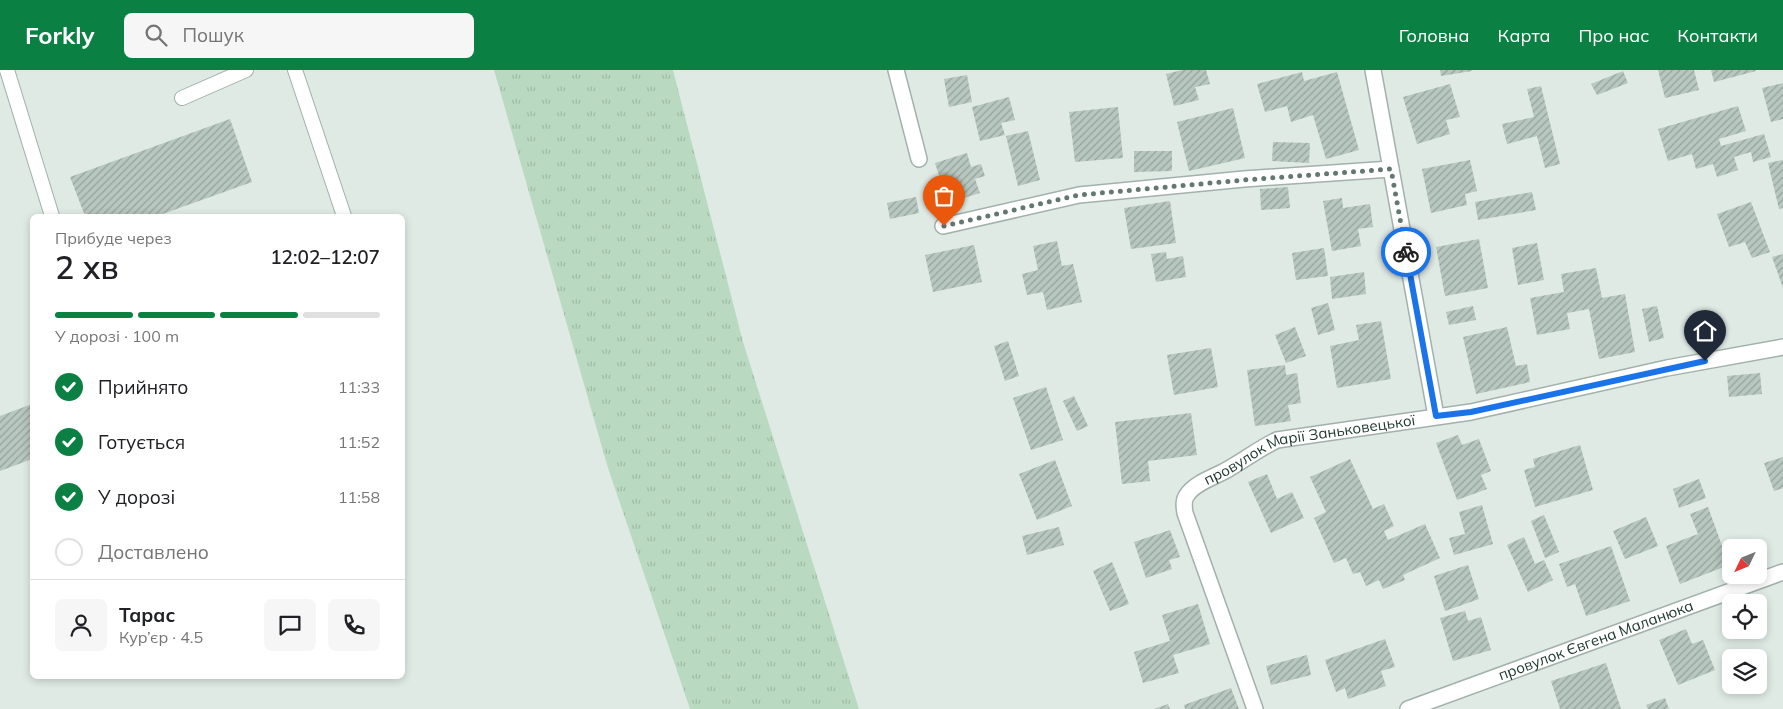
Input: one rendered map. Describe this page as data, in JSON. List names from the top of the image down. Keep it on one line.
{"streets":{"street":["провулок Марії Заньковецької","провулок Євгена Маланюка"]},"north":"bottom left","page":{"header":"Forkly","search":"Пошук","nav":["Головна","Карта","Про нас","Контакти"],"heading":["2 хв","Прибуде через","12:02–12:07"],"panel":["Тарас","Кур’єр · 4.5"],"bar":"У дорозі · 100 m","list":[["Прийнято","11:33"],["Готується","11:52"],["У дорозі","11:58"],"Доставлено"]}}
